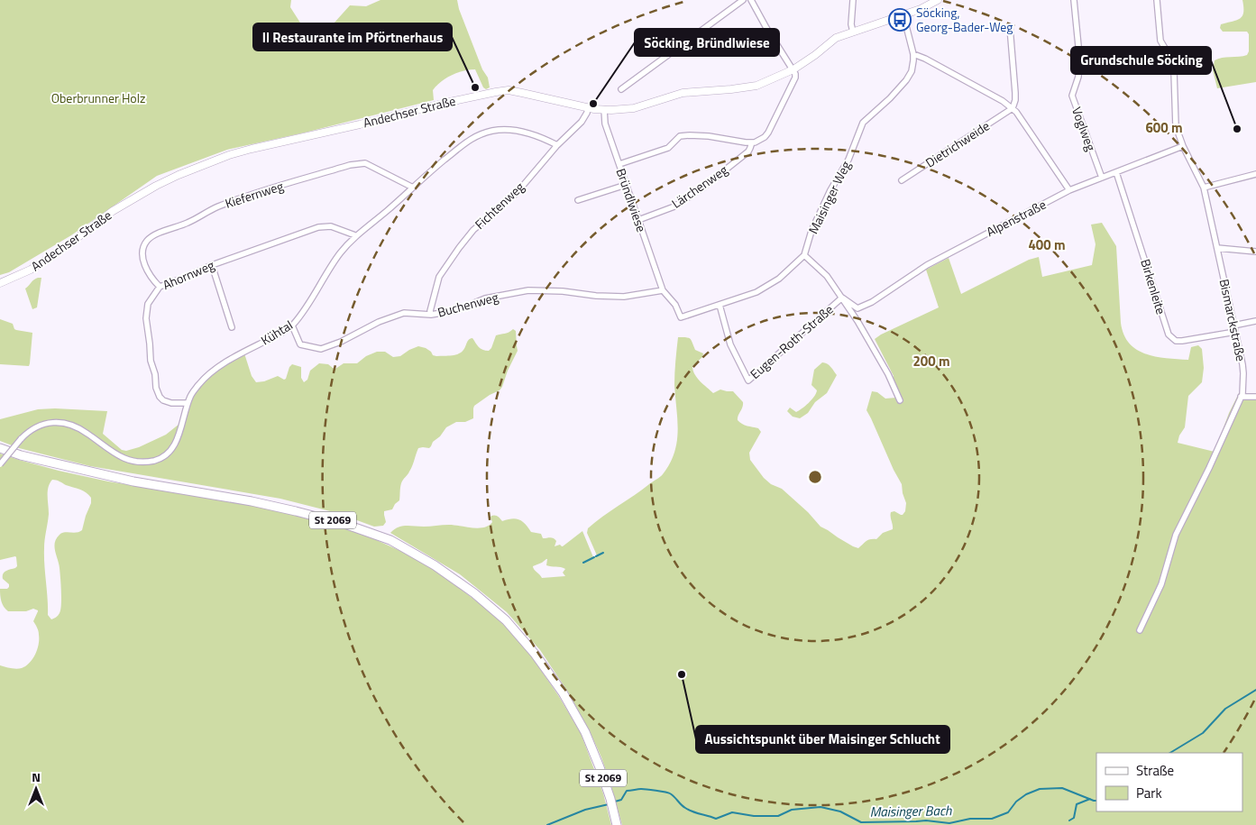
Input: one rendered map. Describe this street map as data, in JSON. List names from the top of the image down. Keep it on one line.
{"streets":{"main road":["St 2069"],"street":["Andechser Straße","Voglweg","Dietrichweide","Lärchenweg","Kiefernweg","Maisinger Weg","Bründlwiese","Fichtenweg","Alpenstraße","Ahornweg","Birkenleite","Buchenweg","Bismarckstraße","Kühtal","Eugen-Roth-Straße"]},"crossings":[["Andechser Straße","Lärchenweg"],["Andechser Straße","Maisinger Weg"],["Andechser Straße","Bründlwiese"],["Andechser Straße","Fichtenweg"],["Voglweg","Alpenstraße"],["Lärchenweg","Bründlwiese"],["Kiefernweg","Ahornweg"],["Kiefernweg","Kühtal"],["Bründlwiese","Buchenweg"],["Fichtenweg","Buchenweg"],["Fichtenweg","Kühtal"],["Alpenstraße","Birkenleite"],["Alpenstraße","Bismarckstraße"],["Alpenstraße","Eugen-Roth-Straße"],["Ahornweg","Kühtal"],["Birkenleite","Bismarckstraße"],["Buchenweg","Kühtal"]],"water":["Maisinger Bach"],"parks":["Oberbrunner Holz"],"places":{"bus stop":["Söcking, Georg-Bader-Weg"],"other":["Il Restaurante im Pförtnerhaus","Söcking, Bründlwiese","Grundschule Söcking","Aussichtspunkt über Maisinger Schlucht"]},"legend":["Straße","Park"],"north":"top","rings":["600 m","400 m","200 m"]}
